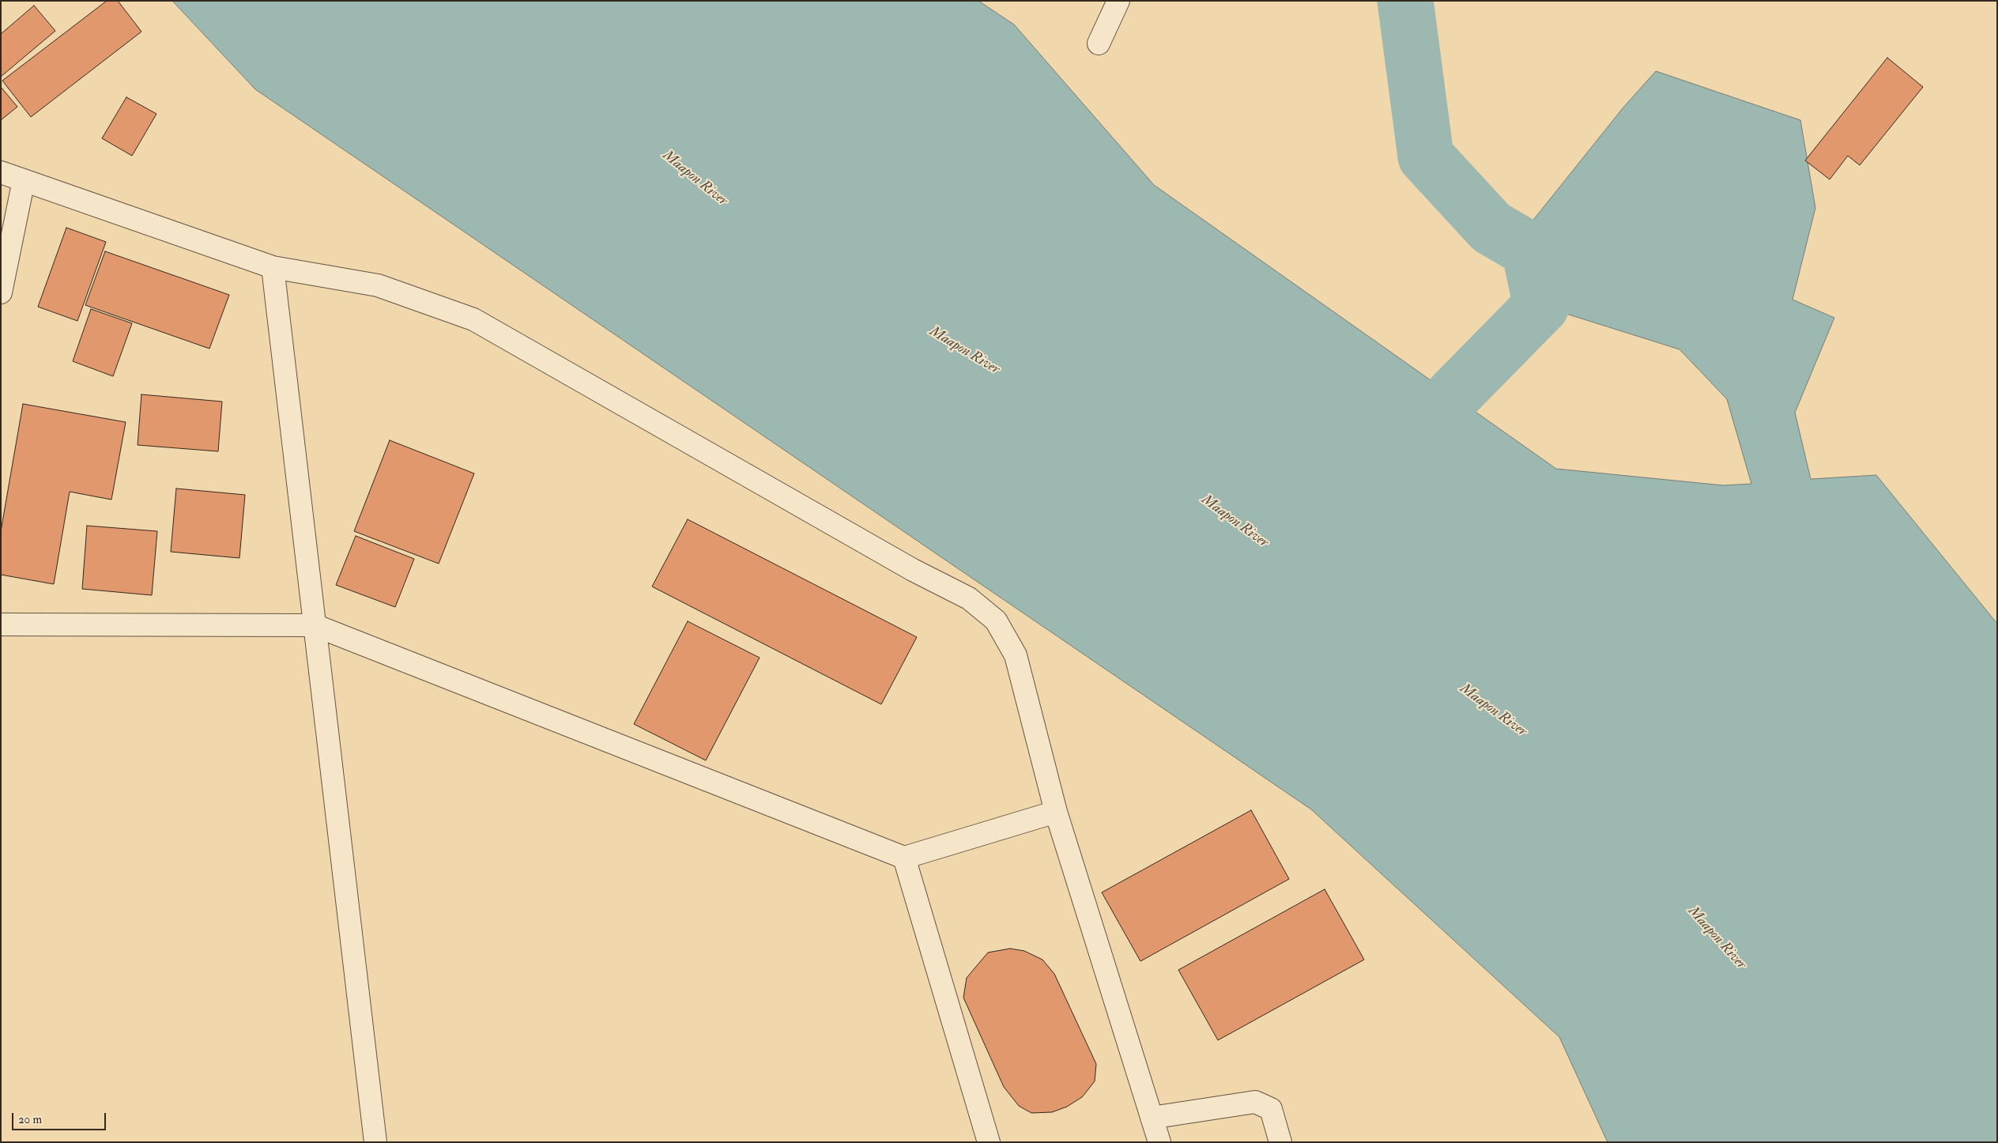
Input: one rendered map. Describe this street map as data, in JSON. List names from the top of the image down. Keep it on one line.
{"water":["Maapon River"],"scale_bar":"20 m"}
